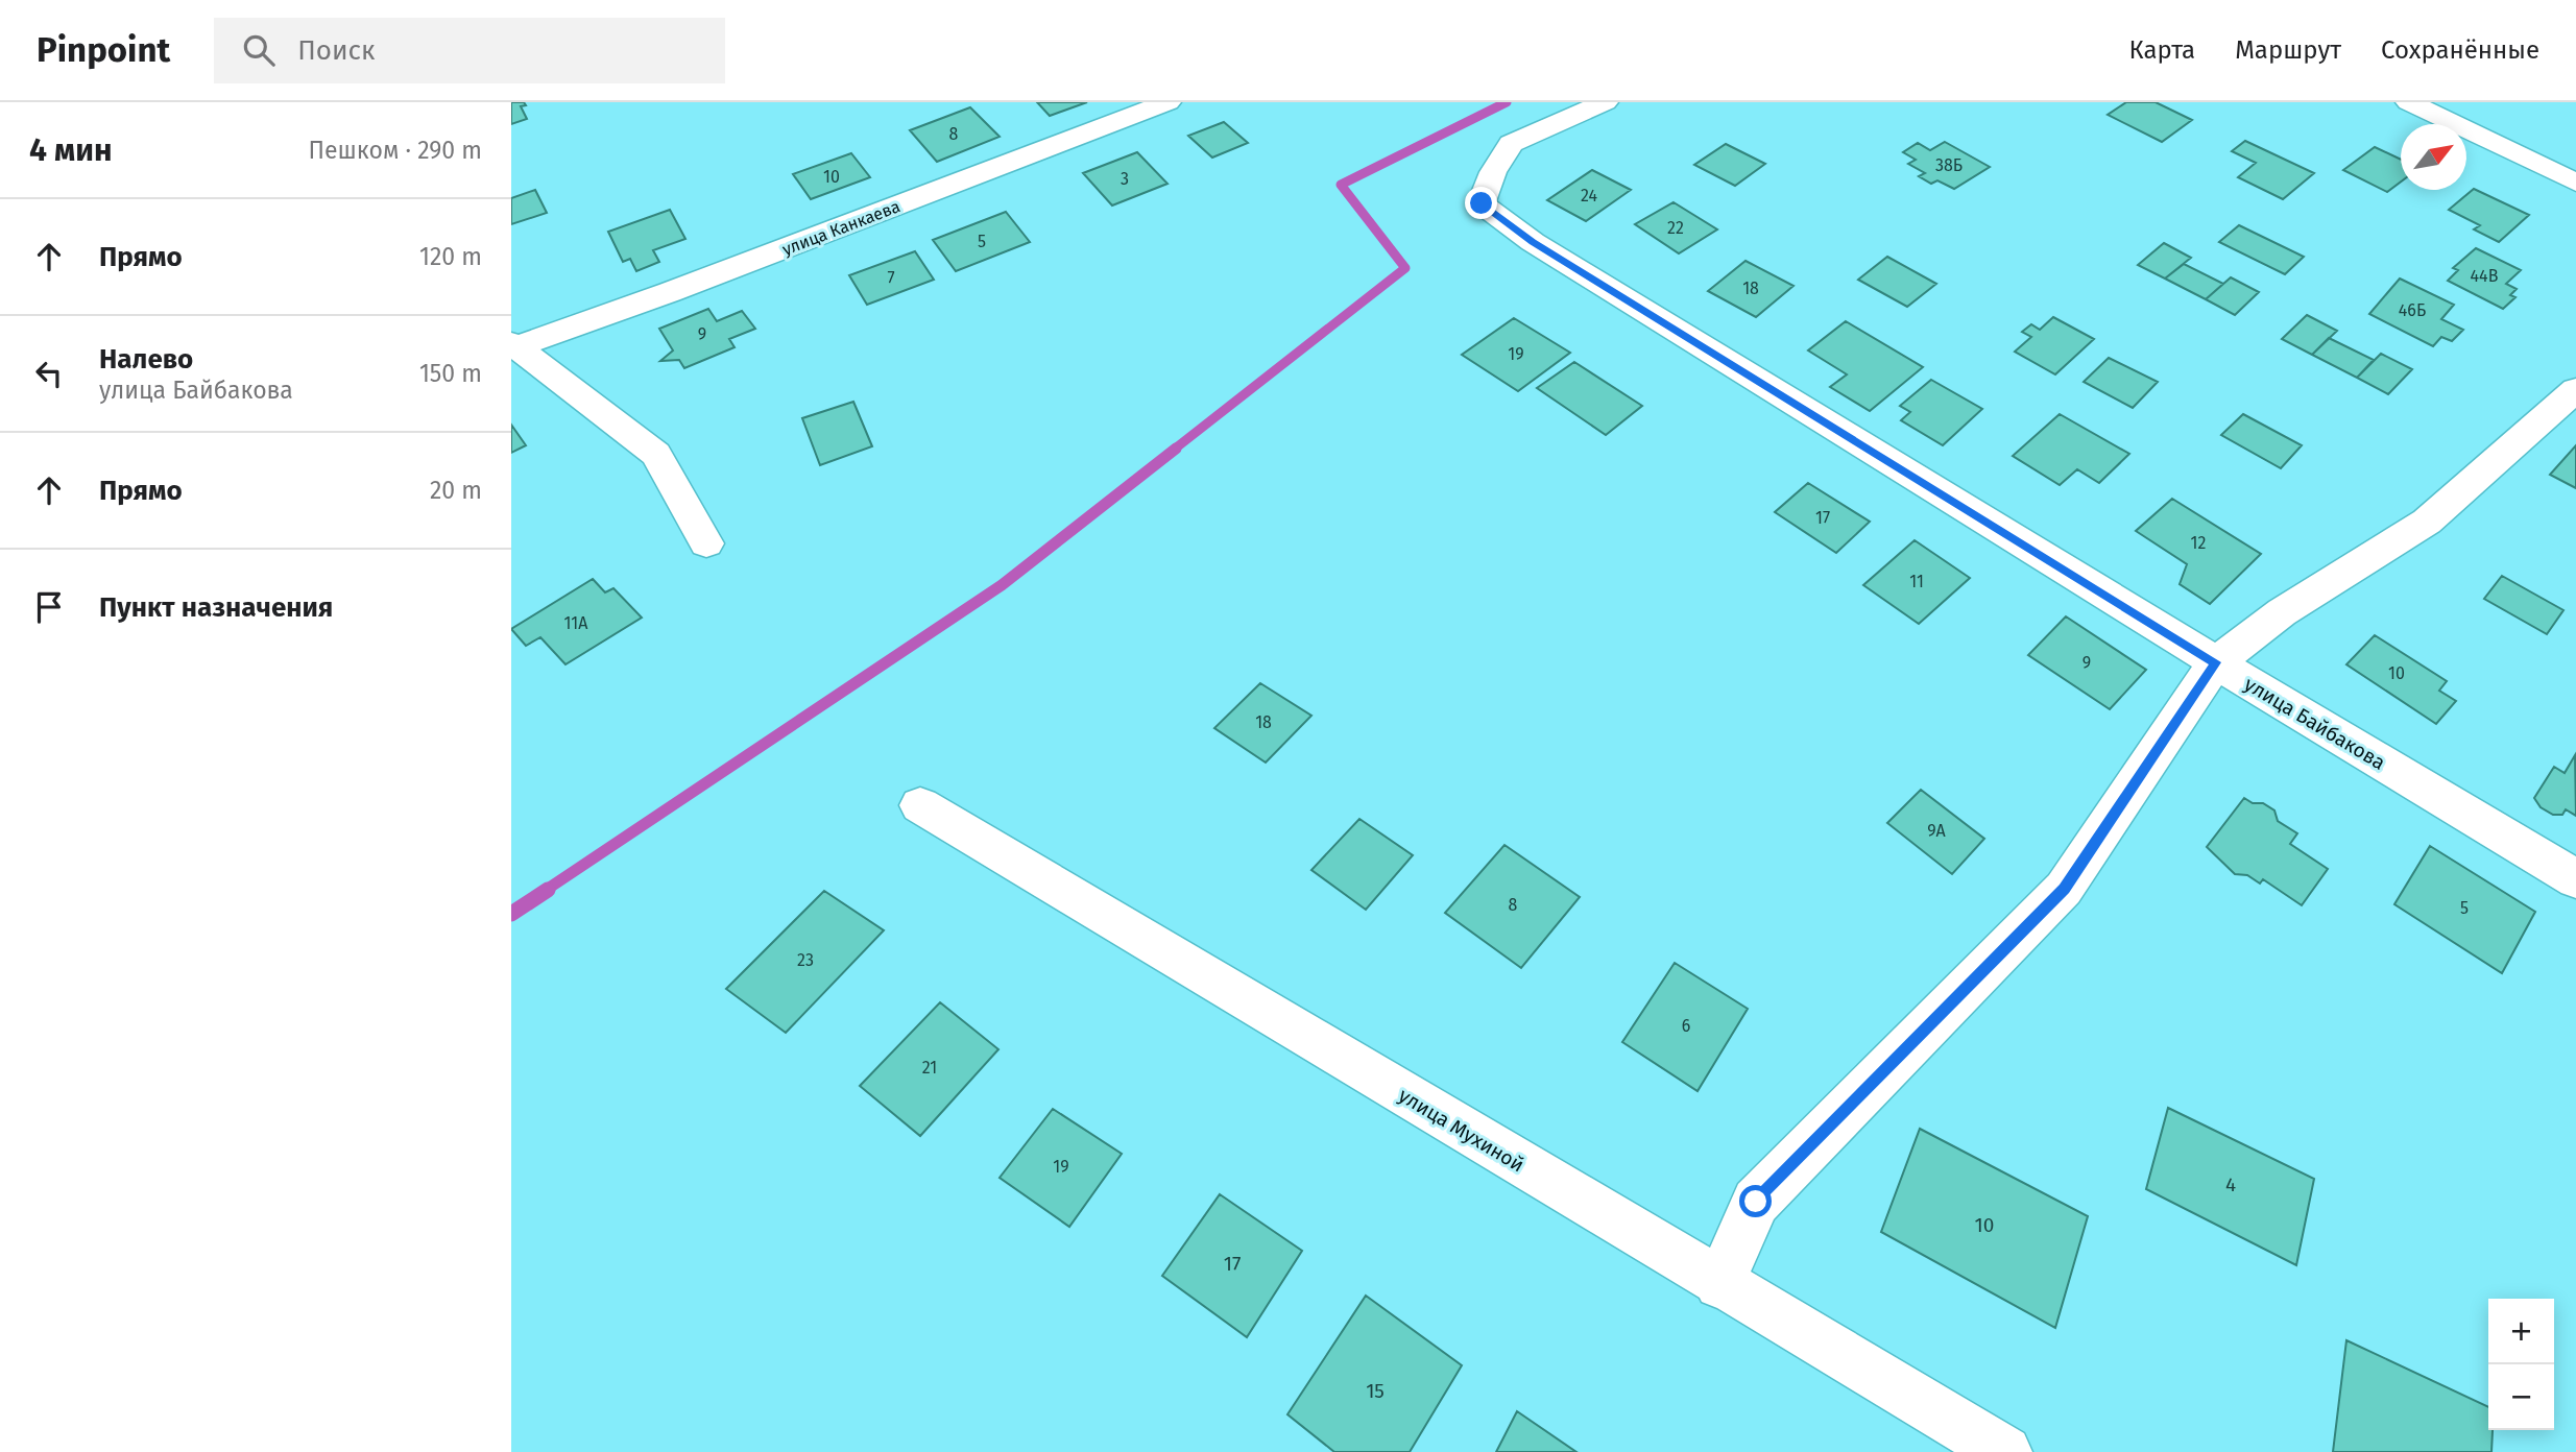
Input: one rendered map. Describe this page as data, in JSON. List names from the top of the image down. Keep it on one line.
{"streets":{"street":["улица Канкаева","улица Байбакова","улица Мухиной"]},"house_numbers":["8","38Б","10","3","24","22","5","44В","7","18","46Б","9","19","17","12","11","11А","9","10","18","9А","8","5","23","6","21","19","4","10","17","15"],"north":"top right","page":{"header":"Pinpoint","search":"Поиск","nav":["Карта","Маршрут","Сохранённые"],"heading":["4 мин","Пешком · 290 m"],"list":[["Прямо","120 m"],["Налево","улица Байбакова","150 m"],["Прямо","20 m"],"Пункт назначения"],"map_buttons":["+","−"]}}
